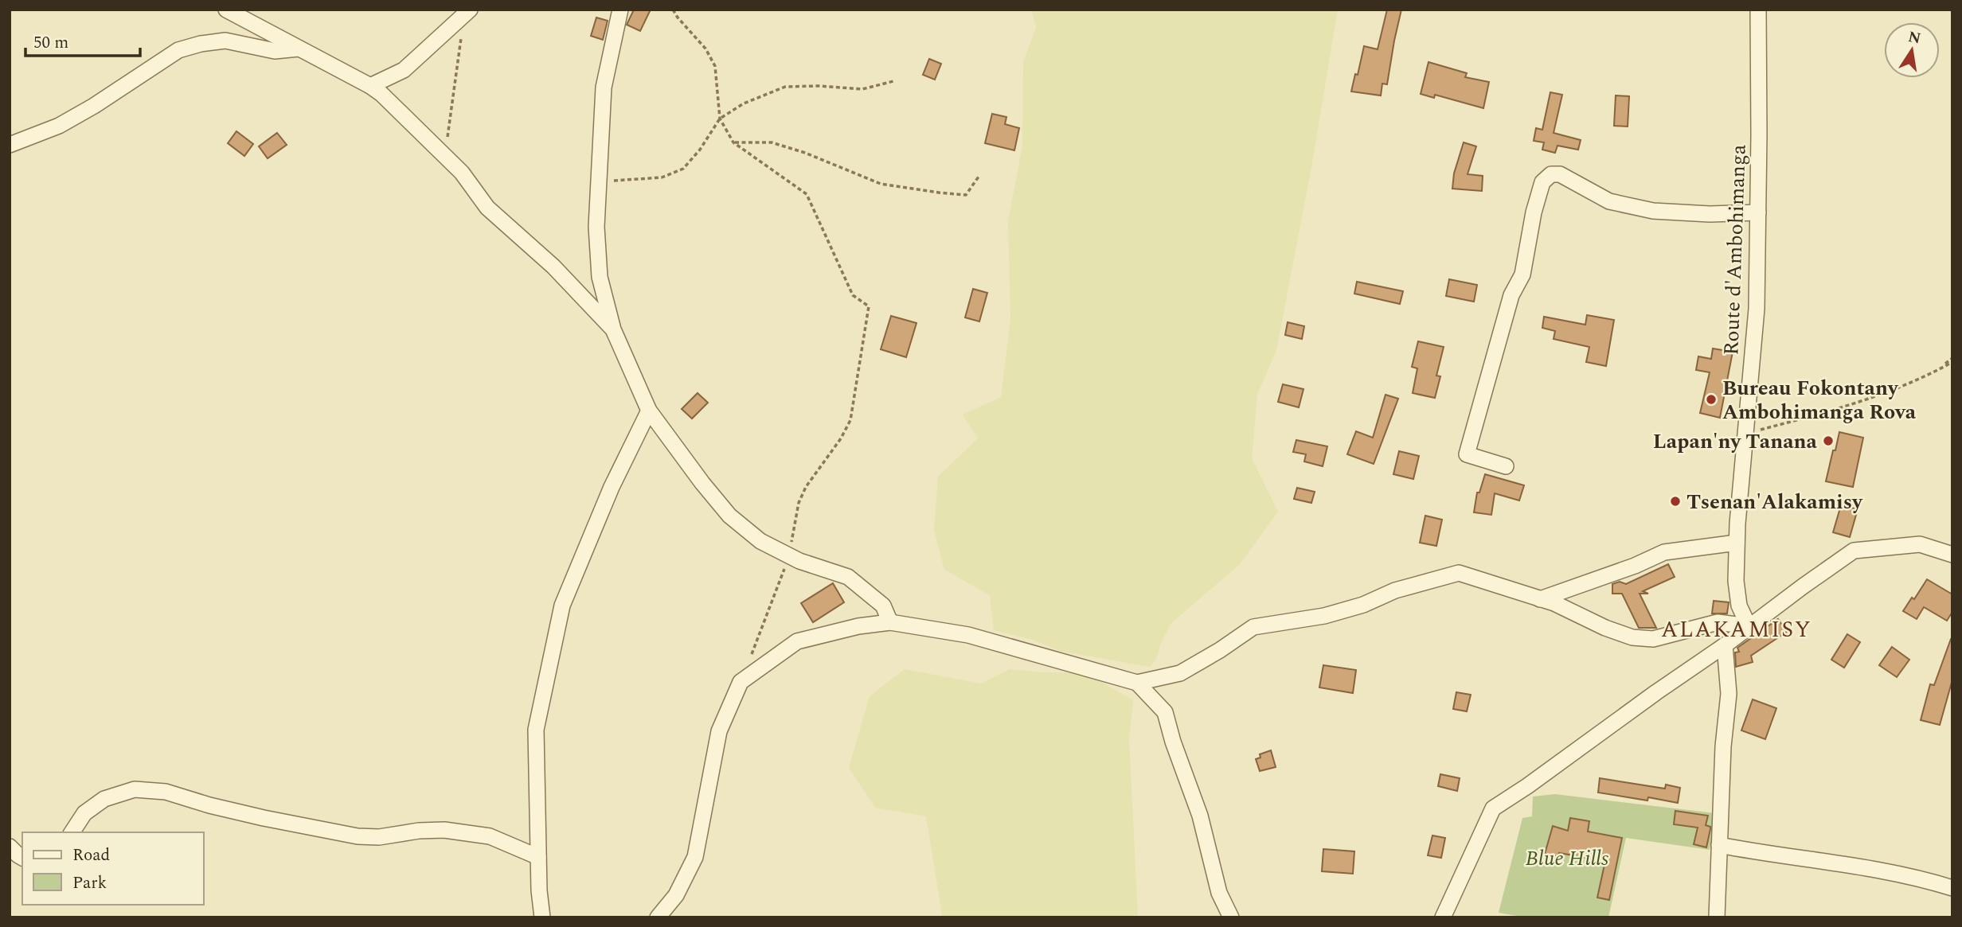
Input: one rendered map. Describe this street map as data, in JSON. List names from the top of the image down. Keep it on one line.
{"streets":{"street":["Route d'Ambohimanga"]},"districts":["ALAKAMISY"],"parks":["Blue Hills"],"places":["Bureau Fokontany Ambohimanga Rova","Lapan'ny Tanana","Tsenan'Alakamisy"],"legend":["Road","Park"],"scale_bar":"50 m","north":"top"}
